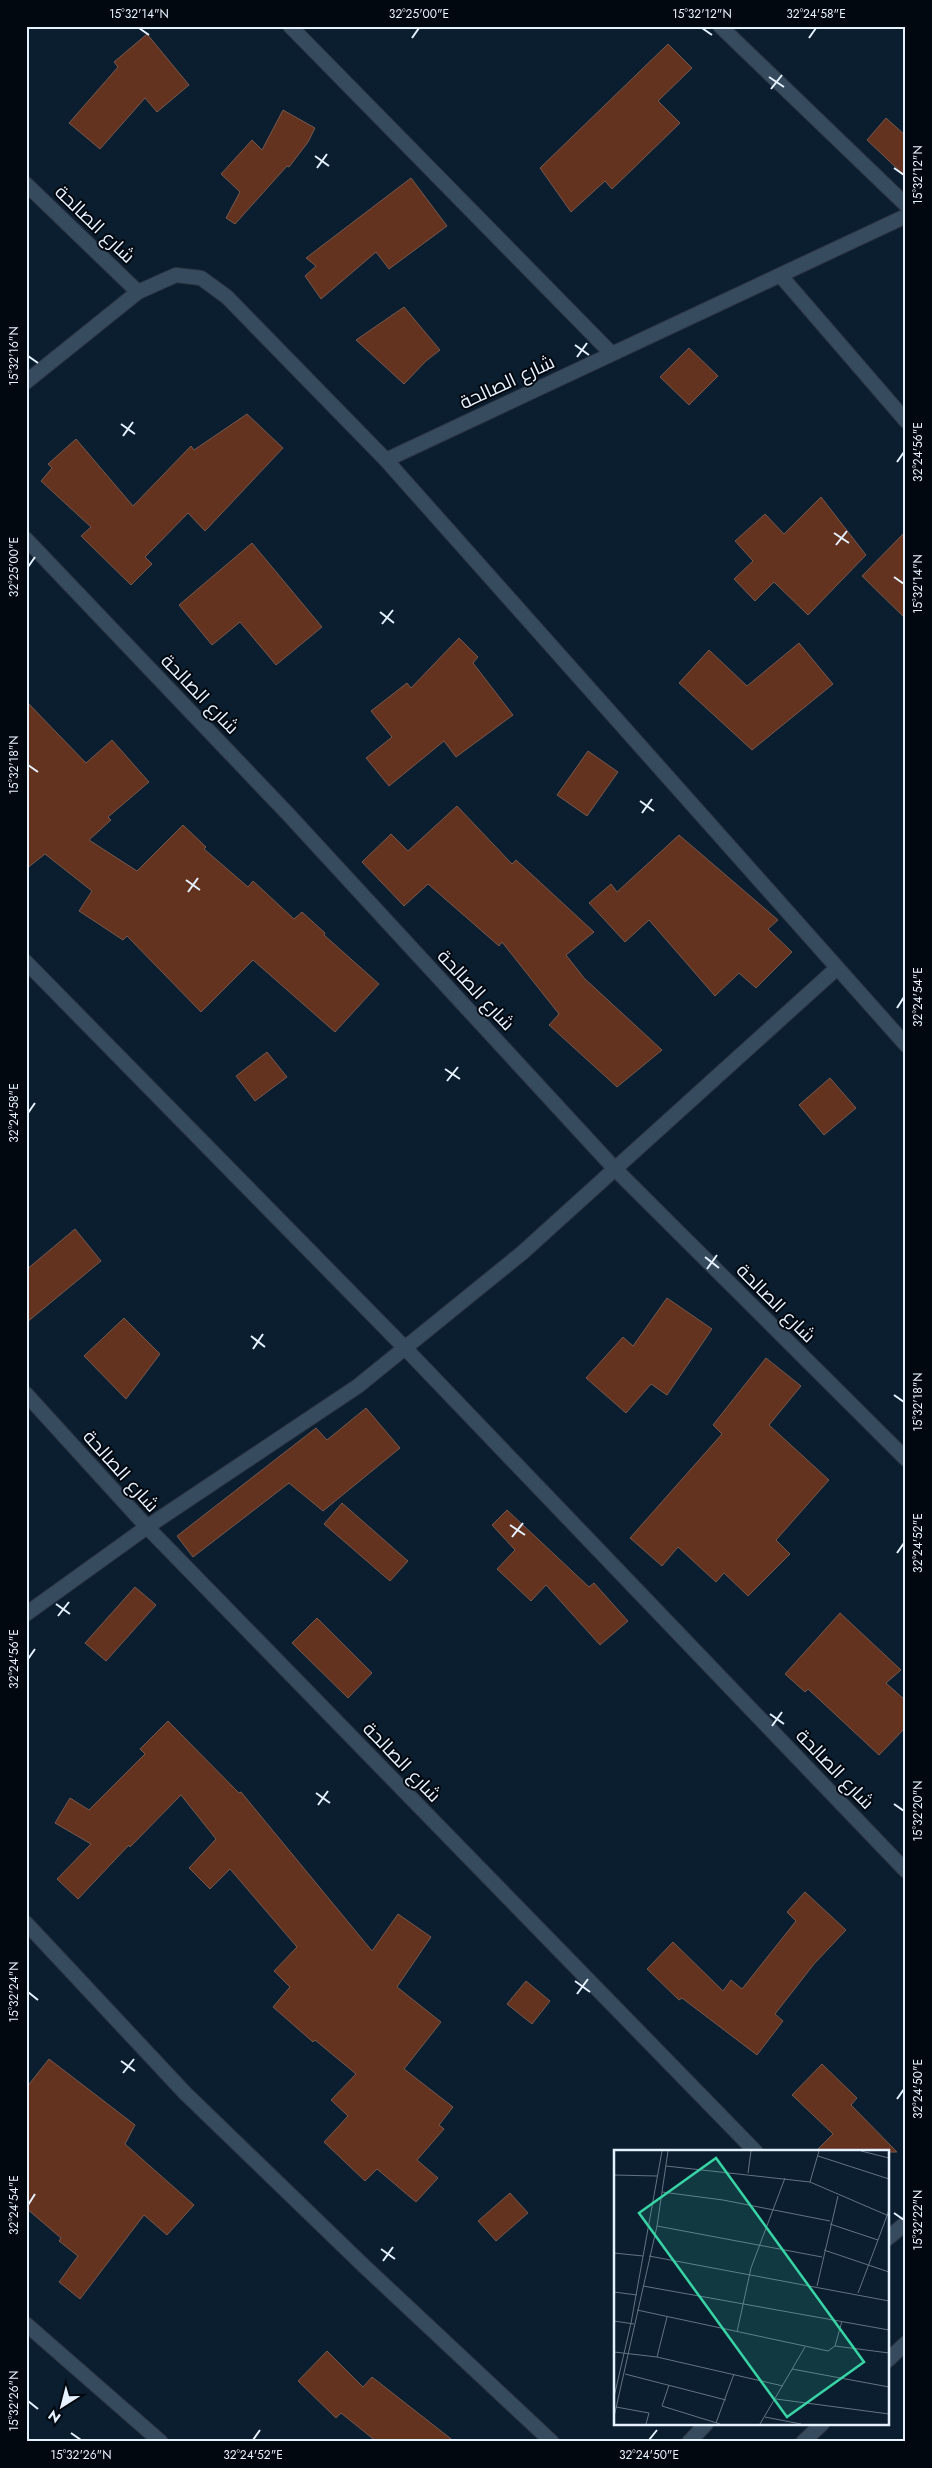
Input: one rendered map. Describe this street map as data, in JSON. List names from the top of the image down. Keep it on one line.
{"streets":{"street":["شارع الصالحة"]},"north":"bottom left","coordinates":["15°32'14\"N","32°25'00\"E","15°32'12\"N","32°24'58\"E","15°32'16\"N","32°24'56\"E","15°32'18\"N","32°24'54\"E","32°24'52\"E","15°32'20\"N","15°32'24\"N","32°24'50\"E","15°32'22\"N","15°32'26\"N"]}
